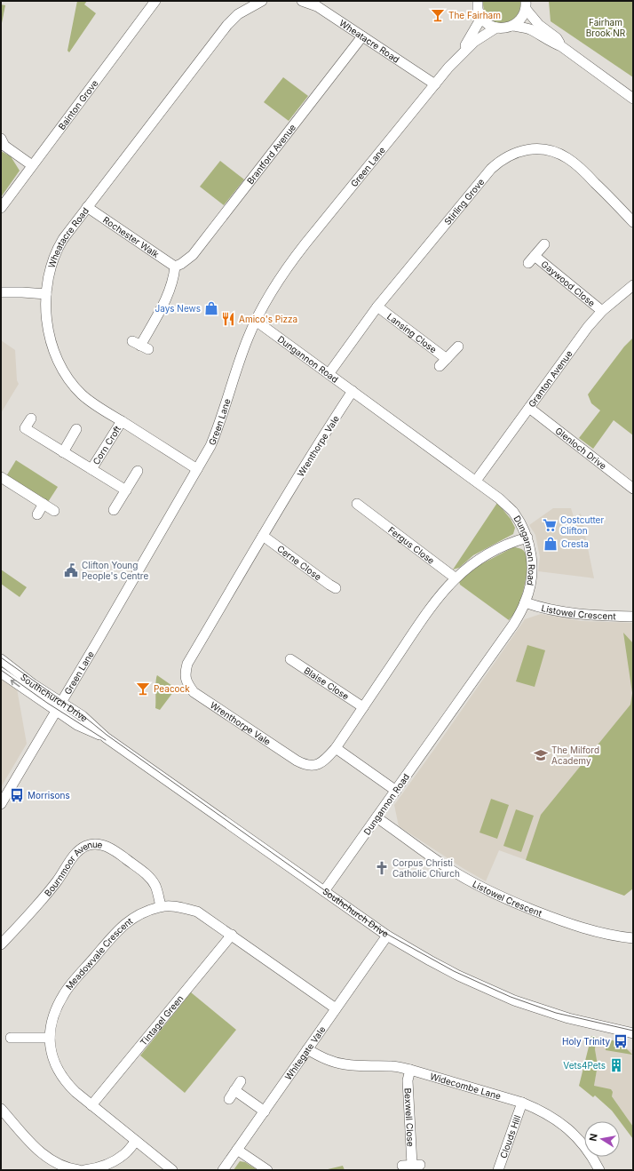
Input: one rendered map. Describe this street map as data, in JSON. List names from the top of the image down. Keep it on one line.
{"streets":{"street":["Wheatacre Road","Bainton Grove","Brantford Avenue","Green Lane","Stirling Grove","Rochester Walk","Gaywood Close","Lansing Close","Dungannon Road","Granton Avenue","Corn Croft","Wrenthorpe Vale","Glenloch Drive","Fergus Close","Cerne Close","Listowel Crescent","Blaise Close","Southchurch Drive","Bournmoor Avenue","Meadowvale Crescent","Tintagel Green","Whitegate Vale","Widecombe Lane","Bexwell Close","Clouds Hill"]},"crossings":[["Wheatacre Road","Brantford Avenue"],["Wheatacre Road","Green Lane"],["Wheatacre Road","Rochester Walk"],["Wheatacre Road","Corn Croft"],["Brantford Avenue","Rochester Walk"],["Green Lane","Dungannon Road"],["Green Lane","Southchurch Drive"],["Stirling Grove","Lansing Close"],["Stirling Grove","Dungannon Road"],["Gaywood Close","Granton Avenue"],["Dungannon Road","Granton Avenue"],["Dungannon Road","Wrenthorpe Vale"],["Dungannon Road","Listowel Crescent"],["Dungannon Road","Southchurch Drive"],["Granton Avenue","Glenloch Drive"],["Wrenthorpe Vale","Fergus Close"],["Wrenthorpe Vale","Cerne Close"],["Wrenthorpe Vale","Blaise Close"],["Southchurch Drive","Whitegate Vale"],["Bournmoor Avenue","Meadowvale Crescent"],["Meadowvale Crescent","Tintagel Green"],["Meadowvale Crescent","Whitegate Vale"],["Whitegate Vale","Widecombe Lane"],["Widecombe Lane","Bexwell Close"],["Widecombe Lane","Clouds Hill"]],"parks":["Fairham Brook NR"],"places":{"bar":["The Fairham","Peacock"],"shop":["Jays News","Cresta"],"restaurant":["Amico's Pizza"],"supermarket":["Costcutter Clifton"],"public building":["Clifton Young People's Centre"],"school or university":["The Milford Academy"],"bus stop":["Morrisons","Holy Trinity"],"church":["Corpus Christi Catholic Church"],"building":["Vets4Pets"]},"north":"left"}
